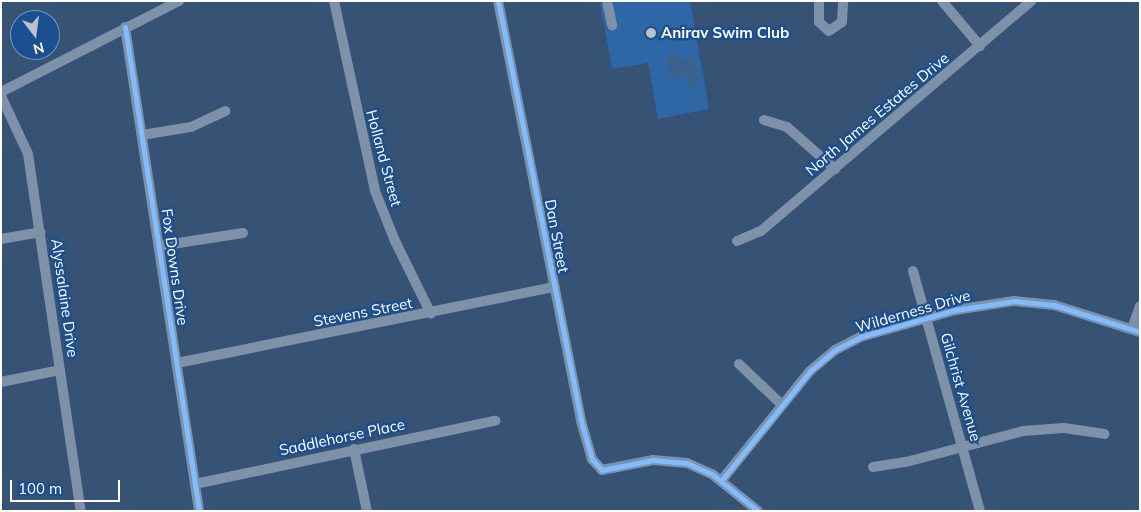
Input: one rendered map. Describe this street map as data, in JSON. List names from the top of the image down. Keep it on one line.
{"streets":{"street":["North James Estates Drive","Holland Street","Dan Street","Fox Downs Drive","Alyssalaine Drive","Wilderness Drive","Stevens Street","Gilchrist Avenue","Saddlehorse Place"]},"crossings":[["Holland Street","Stevens Street"],["Dan Street","Wilderness Drive"],["Dan Street","Stevens Street"],["Fox Downs Drive","Stevens Street"],["Fox Downs Drive","Saddlehorse Place"],["Wilderness Drive","Gilchrist Avenue"]],"places":["Anirav Swim Club"],"scale_bar":"100 m","north":"bottom"}
